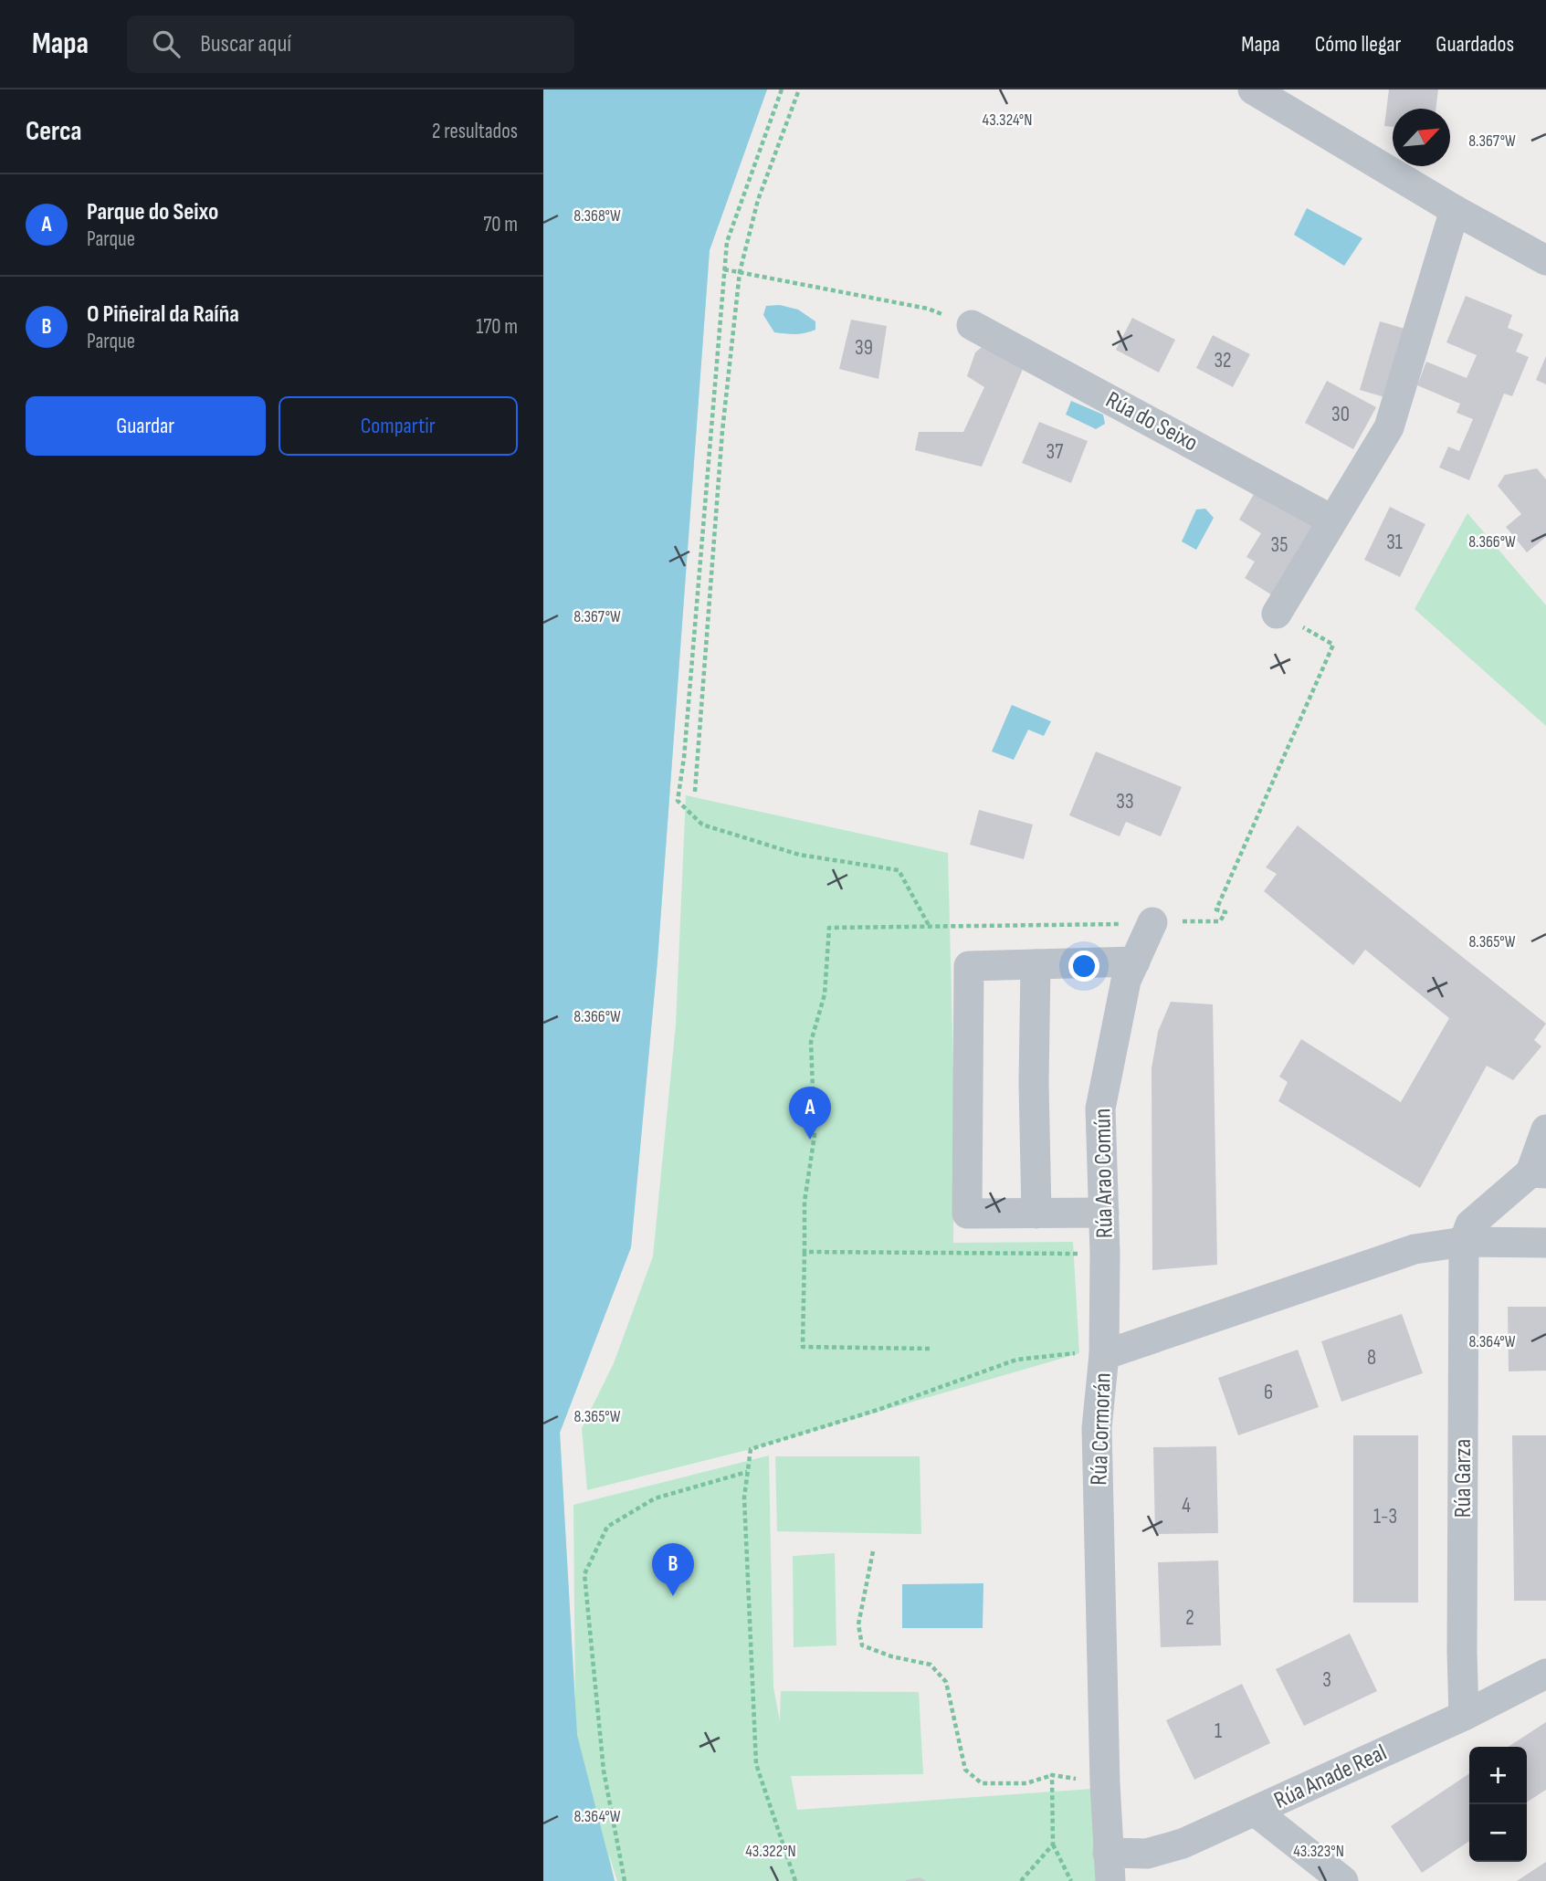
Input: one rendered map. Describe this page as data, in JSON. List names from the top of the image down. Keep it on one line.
{"streets":{"street":["Rúa do Seixo","Rúa Arao Común","Rúa Cormorán","Rúa Garza","Rúa Anade Real"]},"crossings":[["Rúa Arao Común","Rúa Cormorán"],["Rúa Cormorán","Rúa Garza"],["Rúa Cormorán","Rúa Anade Real"],["Rúa Garza","Rúa Anade Real"]],"house_numbers":["39","32","30","37","31","35","33","8","6","4","1-3","2","3","1"],"north":"top right","page":{"header":"Mapa","search":"Buscar aquí","nav":["Mapa","Cómo llegar","Guardados"],"heading":["Cerca","2 resultados"],"list":[{"mark":"A","name":"Parque do Seixo","note":"Parque","value":"70 m"},{"mark":"B","name":"O Piñeiral da Raíña","note":"Parque","value":"170 m"}],"buttons":["Guardar","Compartir"],"pins":["A","B"],"map_buttons":["+","−"]},"coordinates":["43.324°N","8.367°W","8.368°W","8.366°W","8.365°W","8.364°W","43.322°N","43.323°N"]}
